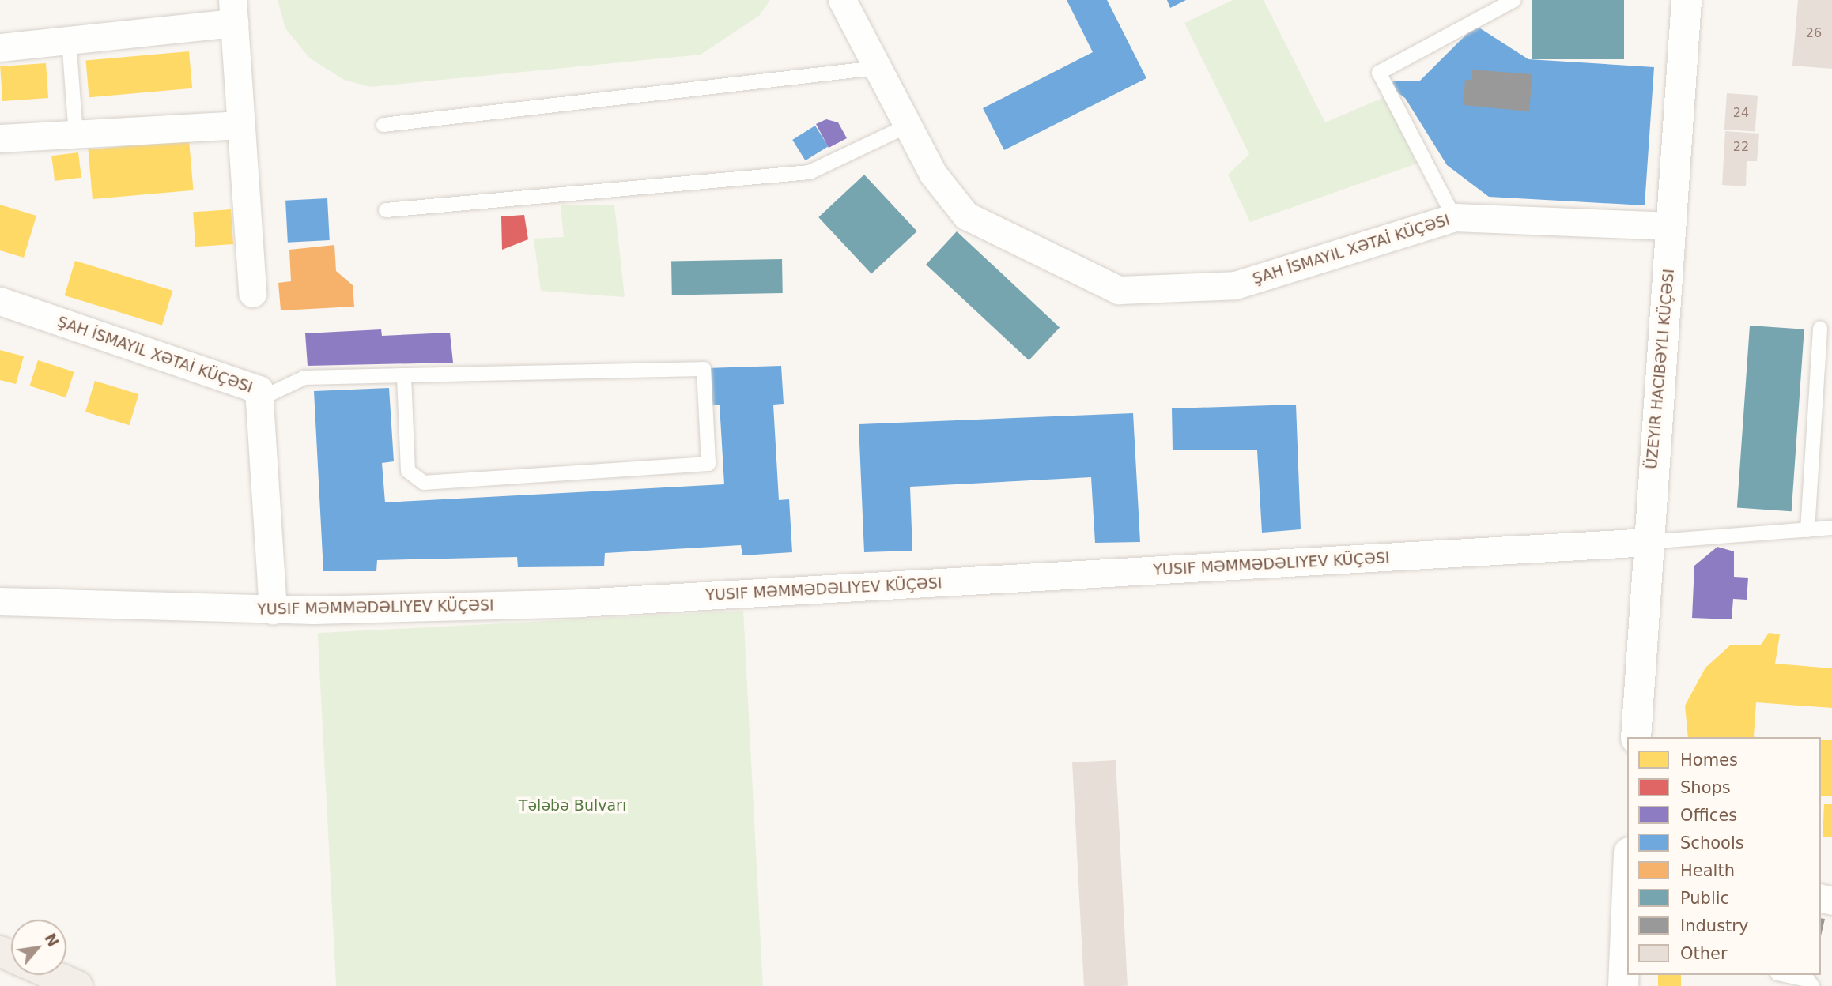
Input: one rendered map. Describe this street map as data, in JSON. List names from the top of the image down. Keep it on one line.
{"streets":{"street":["ŞAH İSMAYIL XƏTAİ KÜÇƏSI","YUSIF MƏMMƏDƏLIYEV KÜÇƏSI"]},"crossings":[["ŞAH İSMAYIL XƏTAİ KÜÇƏSI","YUSIF MƏMMƏDƏLIYEV KÜÇƏSI"]],"parks":["Tələbə Bulvarı"],"house_numbers":["26","24","22"],"legend":["Homes","Shops","Offices","Schools","Health","Public","Industry","Other"],"north":"top right"}
